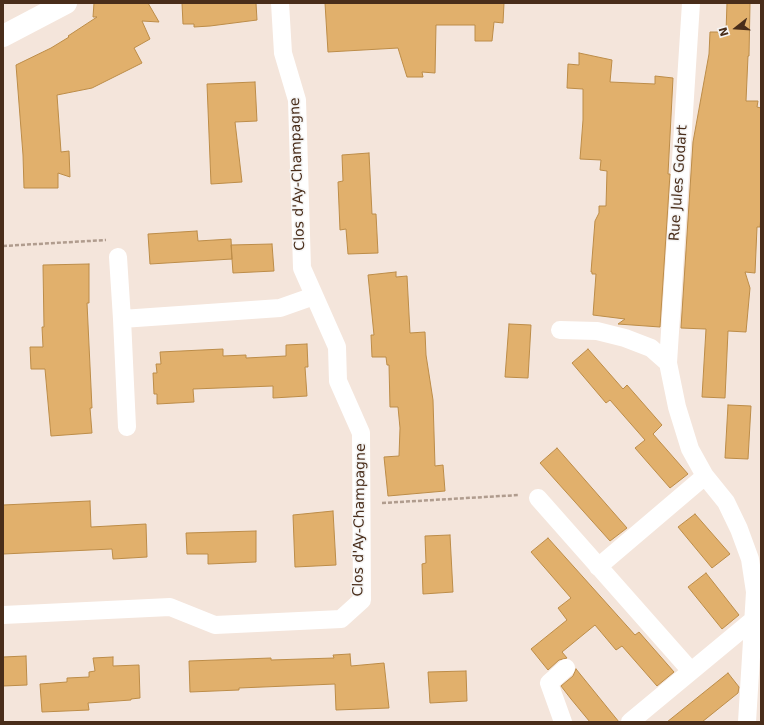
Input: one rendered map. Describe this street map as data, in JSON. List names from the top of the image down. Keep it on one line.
{"streets":{"street":["Clos d'Ay-Champagne","Rue Jules Godart"]},"north":"left"}
